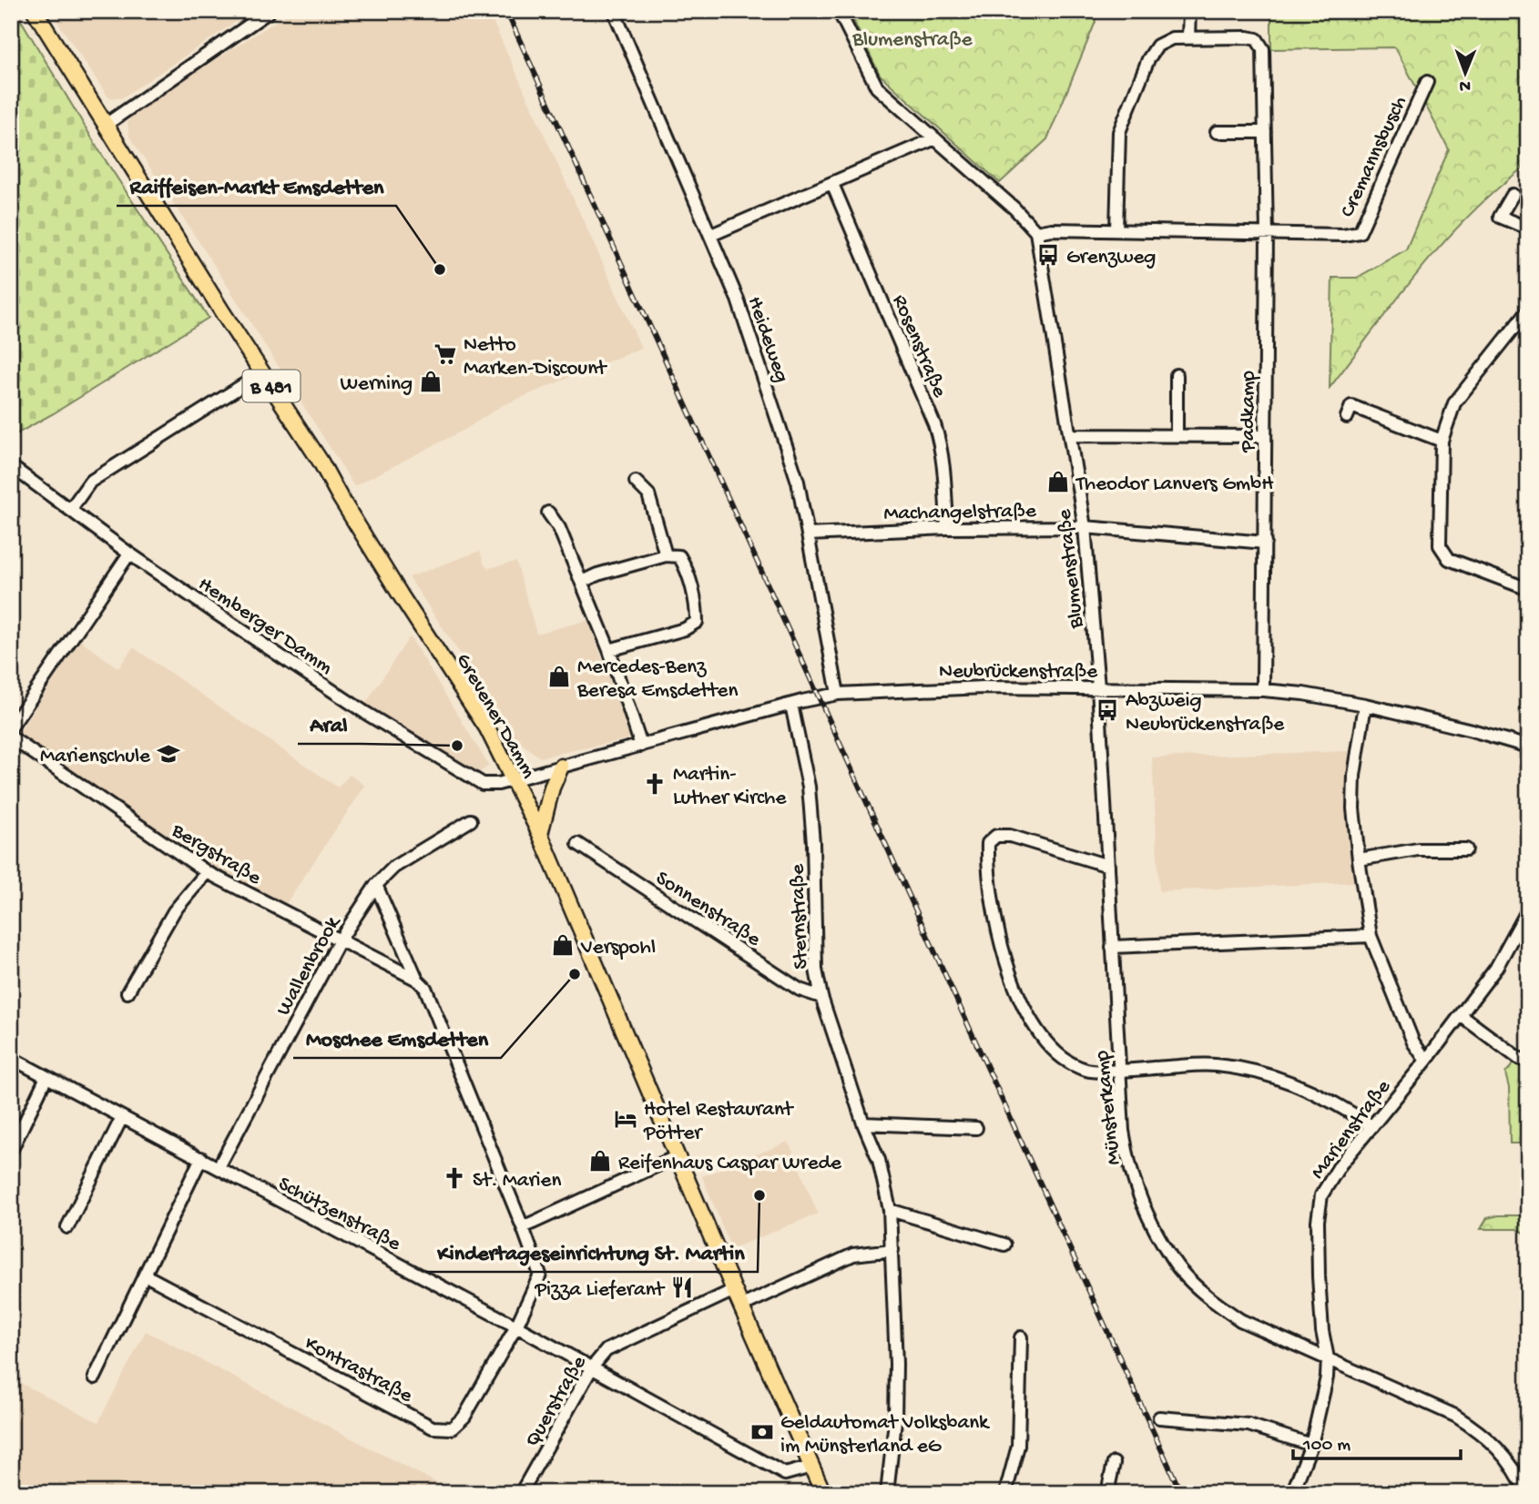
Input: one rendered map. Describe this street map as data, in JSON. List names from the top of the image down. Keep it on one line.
{"streets":{"main road":["B 481","Grevener Damm"],"street":["Cremannsbusch","Heideweg","Rosenstraße","Padkamp","Machangelstraße","Blumenstraße","Hemberger Damm","Neubrückenstraße","Bergstraße","Sonnenstraße","Sternstraße","Wallenbrook","Münsterkamp","Marienstraße","Schützenstraße","Kontrastraße","Querstraße"]},"crossings":[["Cremannsbusch","Padkamp"],["Heideweg","Machangelstraße"],["Heideweg","Neubrückenstraße"],["Rosenstraße","Machangelstraße"],["Padkamp","Machangelstraße"],["Padkamp","Neubrückenstraße"],["Machangelstraße","Blumenstraße"],["Blumenstraße","Neubrückenstraße"],["Blumenstraße","Münsterkamp"],["Hemberger Damm","Neubrückenstraße"],["Hemberger Damm","Grevener Damm"],["Neubrückenstraße","Grevener Damm"],["Neubrückenstraße","Sternstraße"],["Grevener Damm","Schützenstraße"],["Grevener Damm","Querstraße"],["Bergstraße","Wallenbrook"],["Sonnenstraße","Sternstraße"],["Wallenbrook","Schützenstraße"],["Münsterkamp","Marienstraße"],["Schützenstraße","Kontrastraße"],["Schützenstraße","Querstraße"]],"parks":["Blumenstraße"],"places":{"bus stop":["Grenzweg","Abzweig Neubrückenstraße"],"other":["Raiffeisen-Markt Emsdetten","Aral","Moschee Emsdetten","Kindertageseinrichtung St. Martin"],"supermarket":["Netto Marken-Discount"],"shop":["Werning","Theodor Lanvers GmbH","Mercedes-Benz Beresa Emsdetten","Verspohl","Reifenhaus Caspar Wrede"],"school or university":["Marienschule"],"church":["Martin- Luther Kirche","St. Marien"],"hotel":["Hotel Restaurant Pötter"],"restaurant":["Pizza Lieferant"],"bank":["Geldautomat Volksbank im Münsterland eG"]},"scale_bar":"100 m","north":"bottom"}
